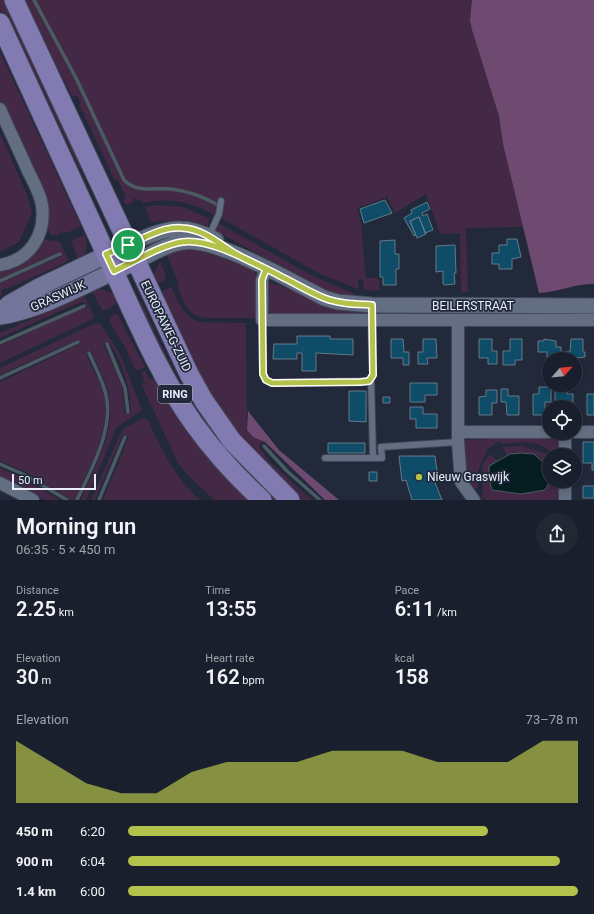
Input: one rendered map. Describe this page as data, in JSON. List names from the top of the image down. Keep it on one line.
{"streets":{"main road":["GRASWIJK","EUROPAWEG-ZUID","RING"],"street":["BEILERSTRAAT"]},"crossings":[["GRASWIJK","EUROPAWEG-ZUID"],["BEILERSTRAAT","EUROPAWEG-ZUID"]],"places":["Nieuw Graswijk"],"scale_bar":"50 m","north":"top right","page":{"scale":"50 m","heading":["Morning run","06:35 · 5 × 450 m"],"stats":[["Distance","2.25 km"],["Time","13:55"],["Pace","6:11 /km"],["Elevation","30 m"],["Heart rate","162 bpm"],["kcal","158"]],"chart":["Elevation","73–78 m"],"list":[{"name":"450 m","note":"6:20"},{"name":"900 m","note":"6:04"},{"name":"1.4 km","note":"6:00"}]}}
